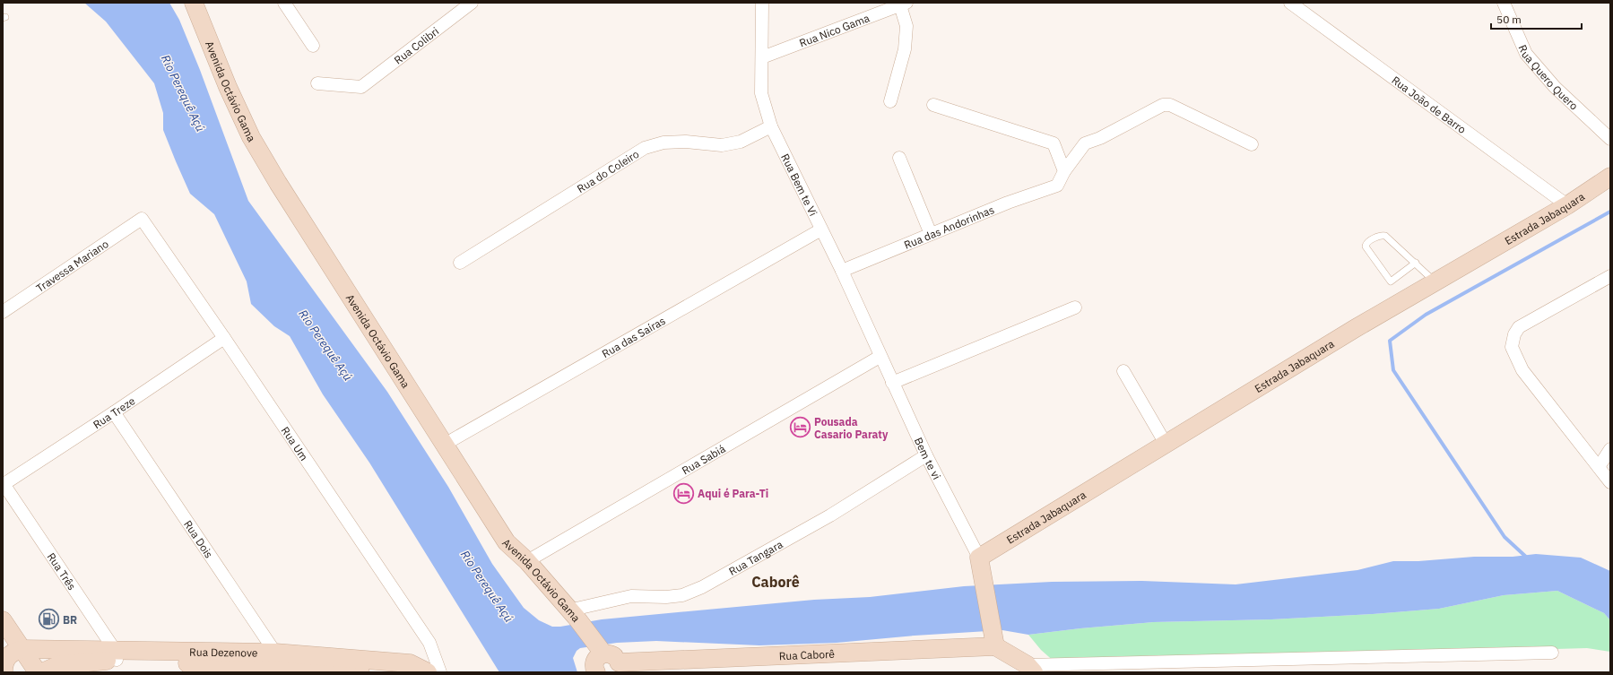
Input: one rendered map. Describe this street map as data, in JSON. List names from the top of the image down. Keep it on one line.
{"streets":{"street":["Rua Nico Gama","Rua Colibri","Rua Quero Quero","Avenida Octávio Gama","Rua João de Barro","Rua do Coleiro","Rua Bem te Vi","Estrada Jabaquara","Rua das Andorinhas","Travessa Mariano","Rua das Saíras","Rua Treze","Rua Um","Bem te vi","Rua Sabiá","Rua Dois","Rua Tangara","Rua Três","Rua Dezenove","Rua Caborê"]},"crossings":[["Rua Nico Gama","Rua Bem te Vi"],["Avenida Octávio Gama","Rua das Saíras"],["Avenida Octávio Gama","Rua Sabiá"],["Avenida Octávio Gama","Rua Tangara"],["Avenida Octávio Gama","Rua Caborê"],["Rua João de Barro","Estrada Jabaquara"],["Rua do Coleiro","Rua Bem te Vi"],["Rua Bem te Vi","Rua das Andorinhas"],["Rua Bem te Vi","Rua das Saíras"],["Rua Bem te Vi","Bem te vi"],["Rua Bem te Vi","Rua Sabiá"],["Estrada Jabaquara","Bem te vi"],["Travessa Mariano","Rua Um"],["Rua Treze","Rua Um"],["Rua Treze","Rua Dois"],["Rua Treze","Rua Três"],["Bem te vi","Rua Sabiá"],["Bem te vi","Rua Tangara"],["Rua Dois","Rua Dezenove"],["Rua Três","Rua Dezenove"]],"districts":["Caborê"],"water":["Rio Perequê Açú"],"places":{"hotel":["Pousada Casario Paraty","Aqui é Para-Ti"],"fuel station":["BR"]},"scale_bar":"50 m"}
